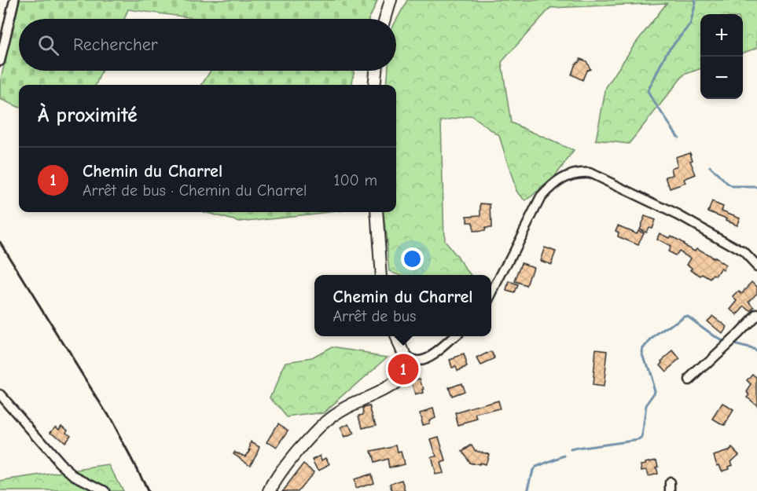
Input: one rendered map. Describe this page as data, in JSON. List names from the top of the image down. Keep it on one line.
{"page":{"map_buttons":["+","−"],"search":"Rechercher","heading":"À proximité","list":[{"mark":"1","name":"Chemin du Charrel","note":"Arrêt de bus · Chemin du Charrel","value":"100 m"}],"popup":["Chemin du Charrel","Arrêt de bus"],"pins":"1"}}
